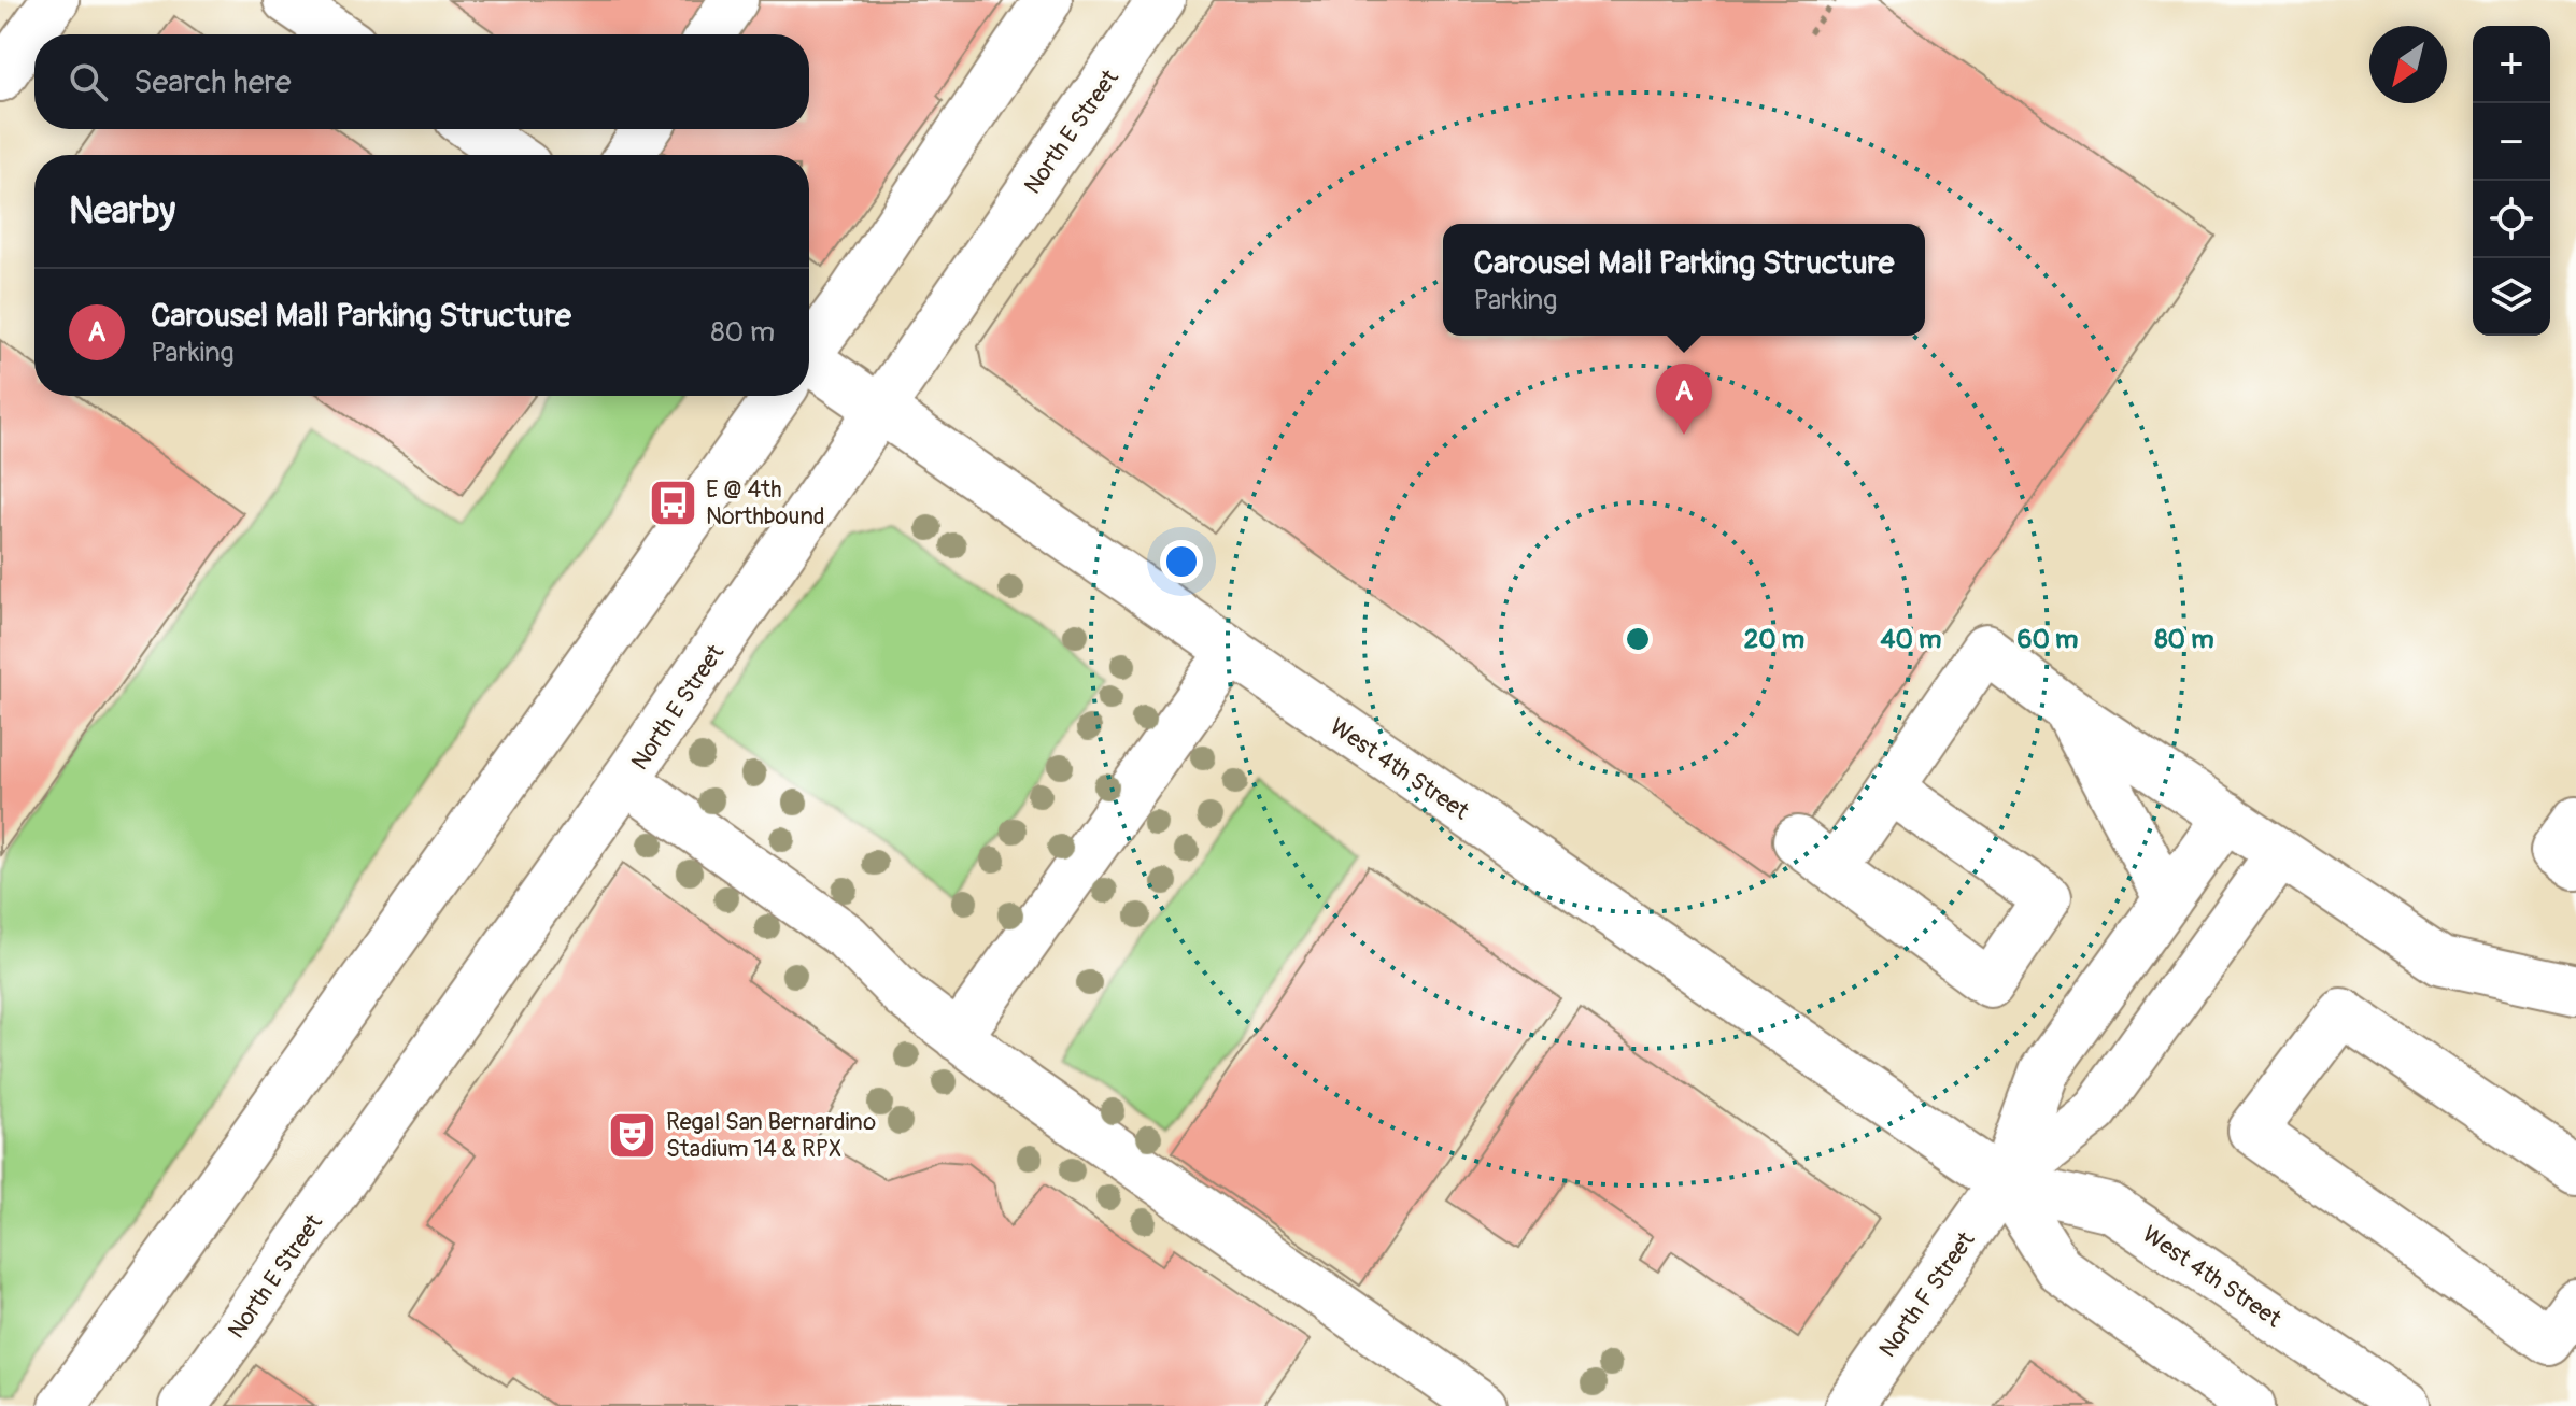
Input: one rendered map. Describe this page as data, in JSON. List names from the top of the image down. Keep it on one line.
{"streets":{"main road":["North E Street","West 4th Street","North F Street"]},"crossings":[["North E Street","West 4th Street"],["West 4th Street","North F Street"]],"places":{"bus stop":["E @ 4th Northbound"],"theatre":["Regal San Bernardino Stadium 14 & RPX"]},"north":"bottom left","page":{"map_buttons":["+","−"],"search":"Search here","heading":"Nearby","popup":["Carousel Mall Parking Structure","Parking"],"list":[{"mark":"A","name":"Carousel Mall Parking Structure","note":"Parking","value":"80 m"}],"pins":"A"},"rings":["20 m","40 m","60 m","80 m"]}
